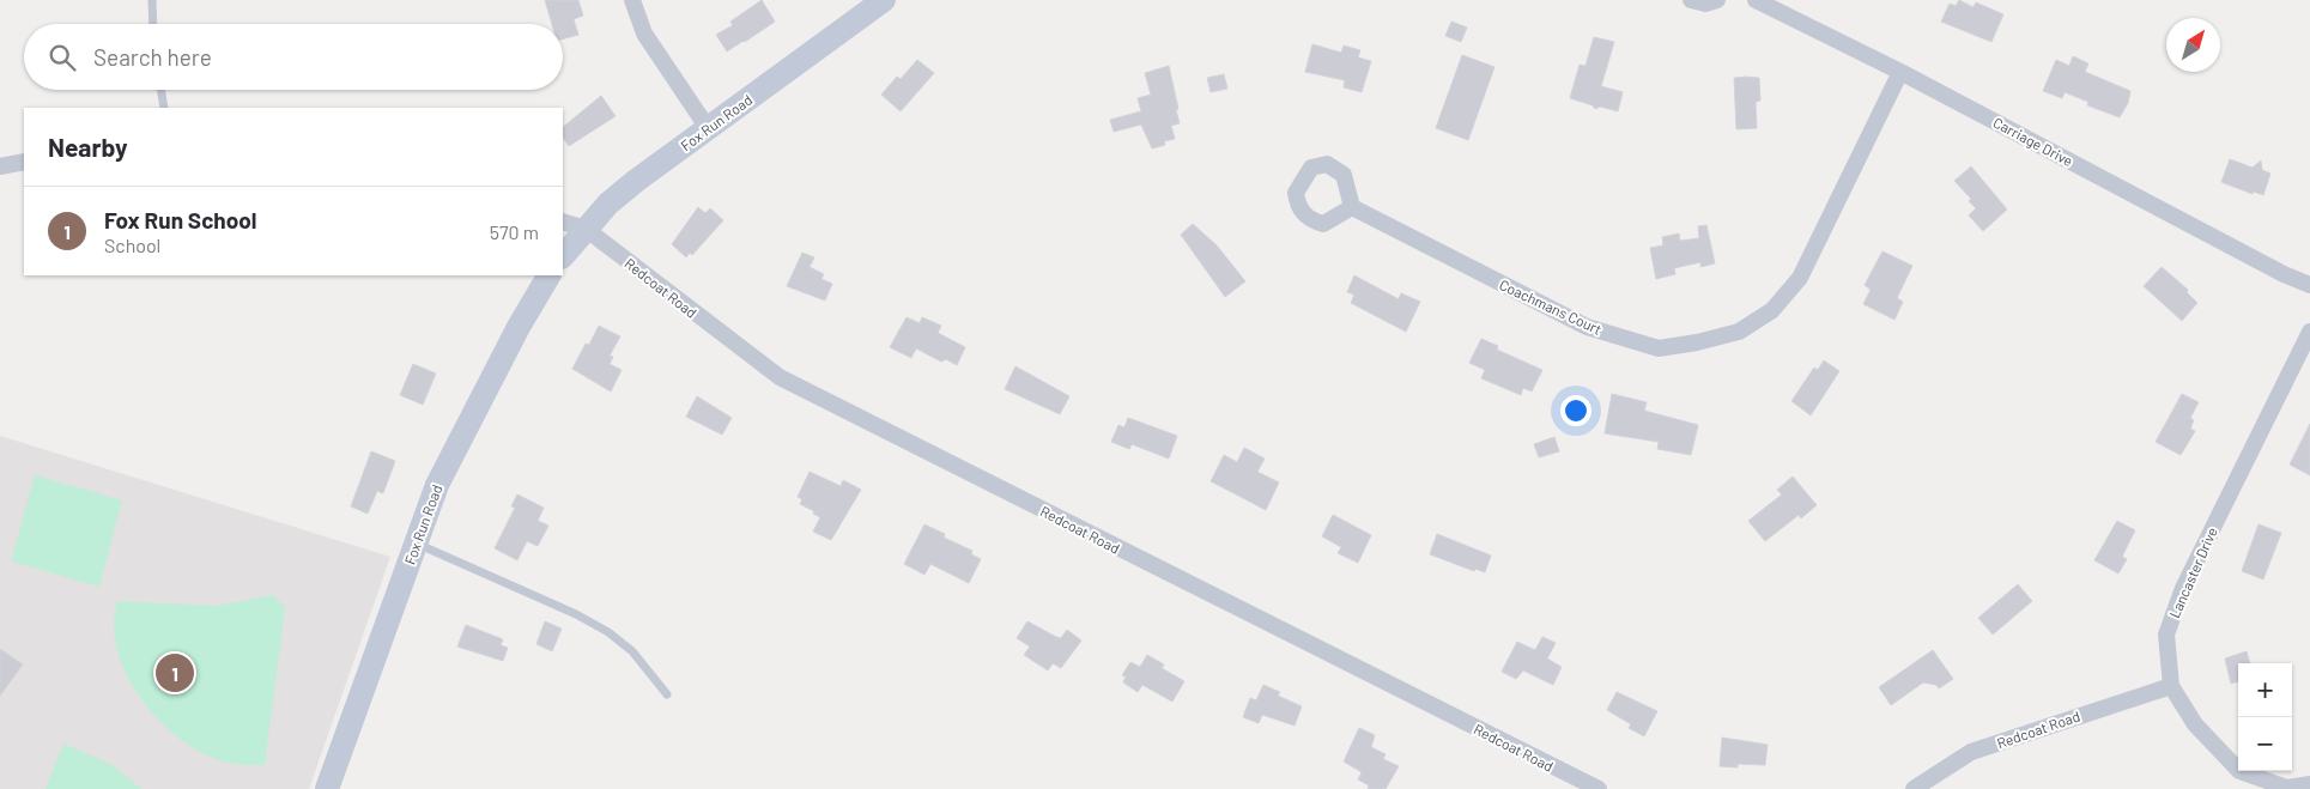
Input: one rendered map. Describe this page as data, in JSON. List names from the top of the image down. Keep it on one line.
{"streets":{"street":["Fox Run Road","Carriage Drive","Redcoat Road","Coachmans Court","Lancaster Drive"]},"crossings":[["Fox Run Road","Redcoat Road"],["Carriage Drive","Coachmans Court"],["Redcoat Road","Lancaster Drive"]],"north":"top right","page":{"search":"Search here","heading":"Nearby","list":[{"mark":"1","name":"Fox Run School","note":"School","value":"570 m"}],"pins":"1","map_buttons":["+","−"]}}
